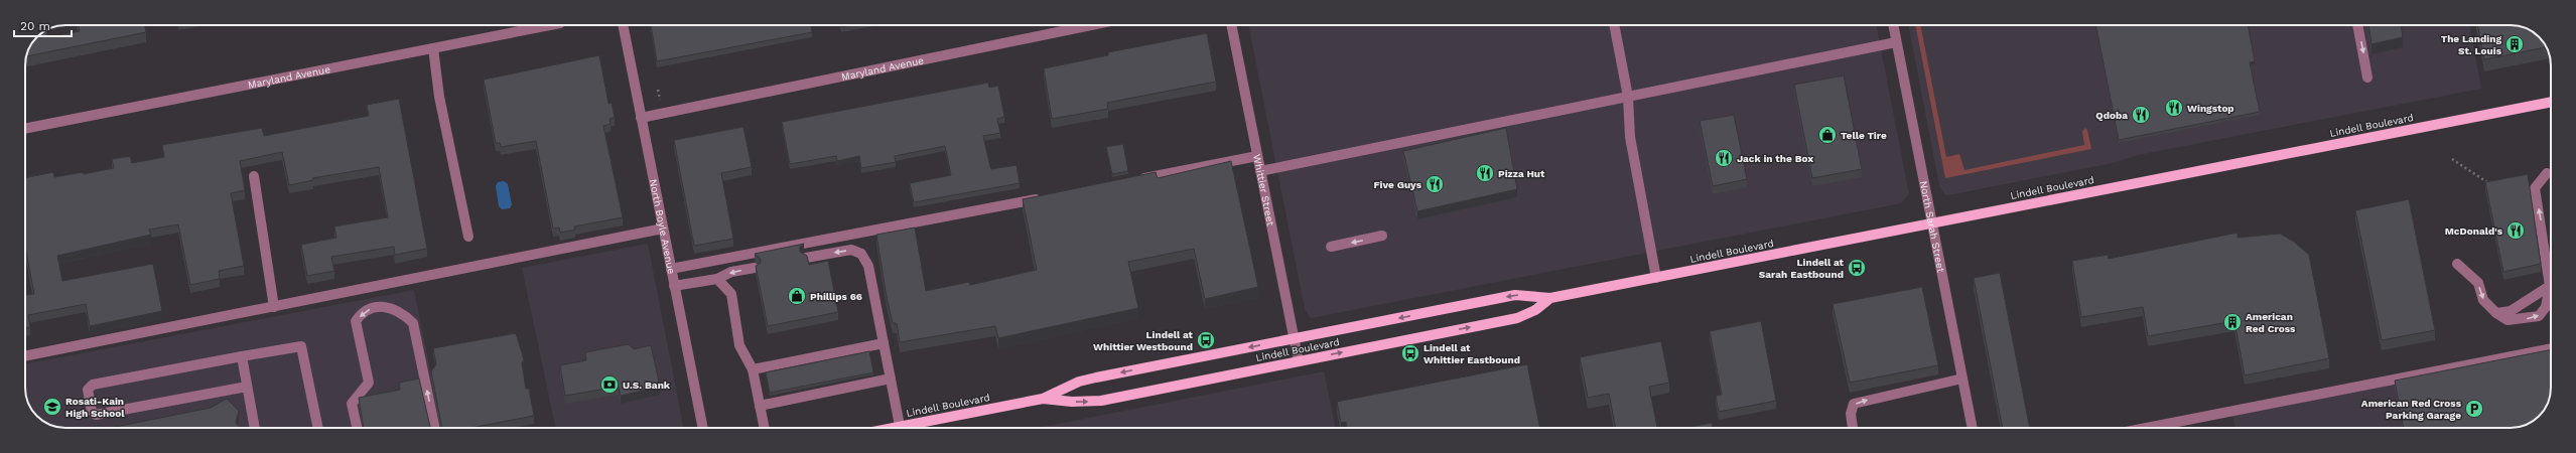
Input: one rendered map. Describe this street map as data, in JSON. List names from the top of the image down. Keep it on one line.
{"streets":{"main road":["Lindell Boulevard"],"street":["Maryland Avenue","Whittier Street","North Boyle Avenue","North Sarah Street"]},"crossings":[["Maryland Avenue","North Boyle Avenue"],["Lindell Boulevard","Whittier Street"],["Lindell Boulevard","North Sarah Street"]],"places":{"building":["The Landing St. Louis","American Red Cross"],"restaurant":["Wingstop","Qdoba","Jack in the Box","Pizza Hut","Five Guys","McDonald's"],"shop":["Telle Tire","Phillips 66"],"bus stop":["Lindell at Sarah Eastbound","Lindell at Whittier Westbound","Lindell at Whittier Eastbound"],"bank":["U.S. Bank"],"school or university":["Rosati-Kain High School"],"parking":["American Red Cross Parking Garage"]},"scale_bar":"20 m"}
